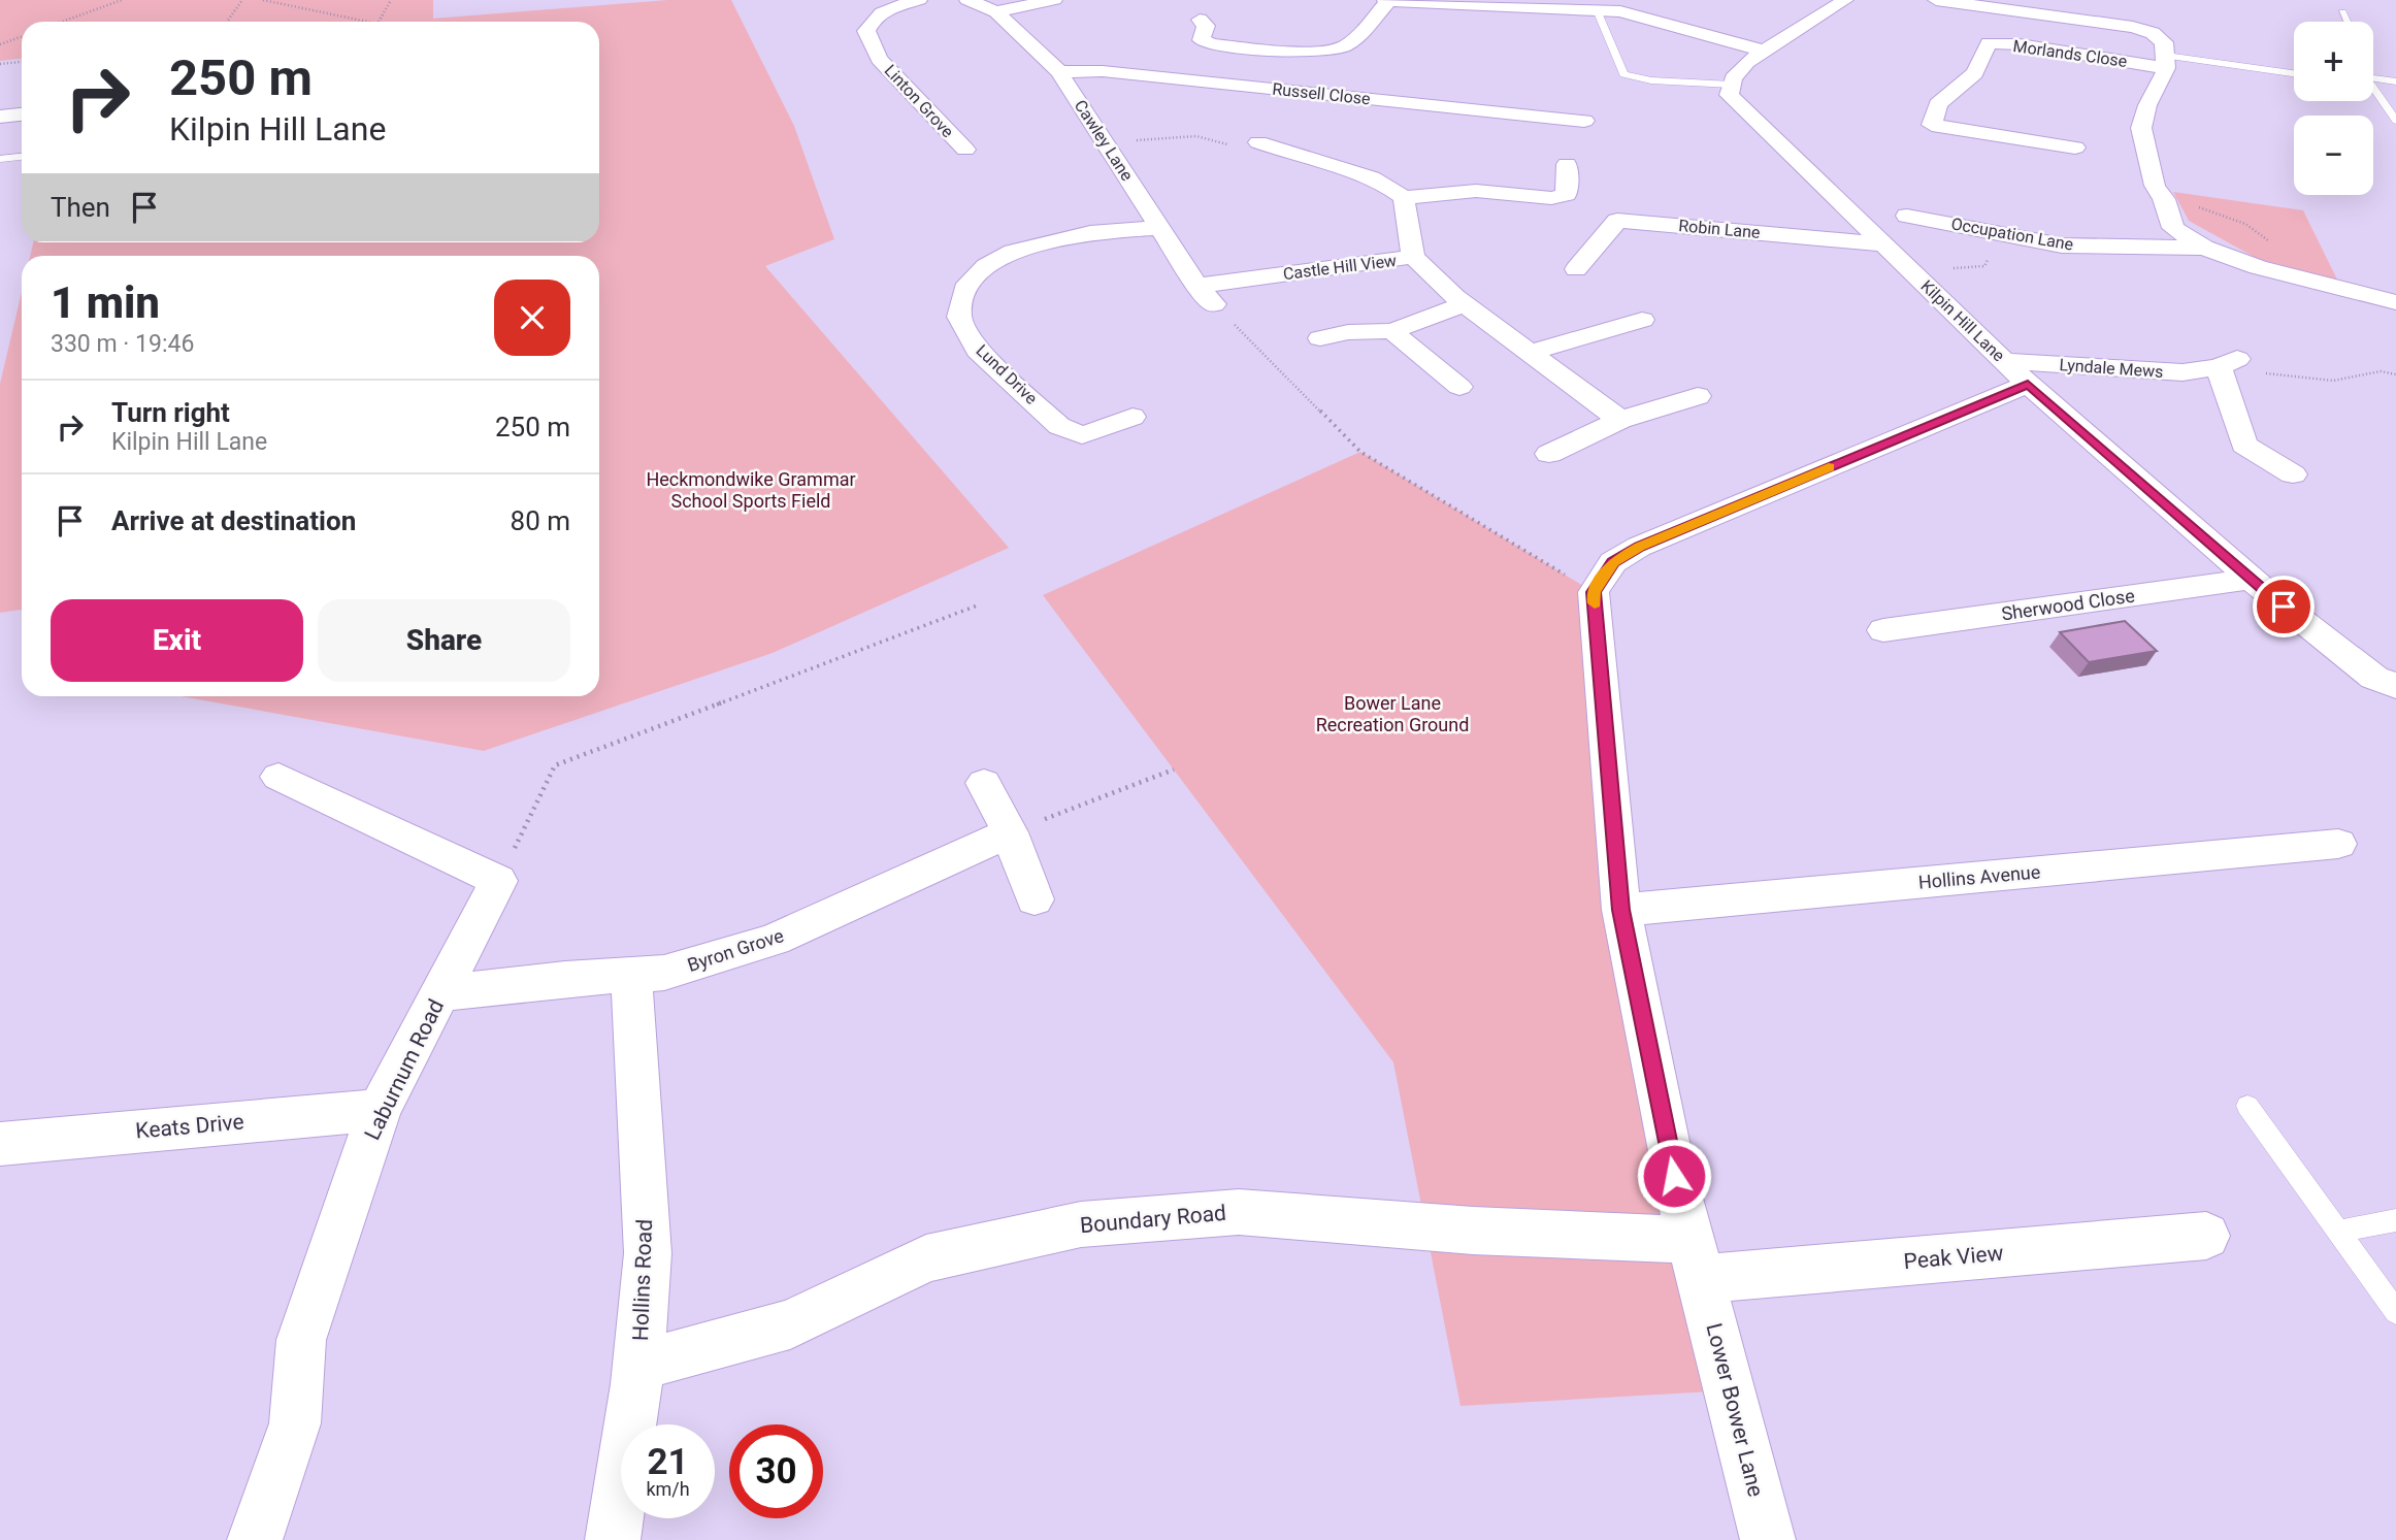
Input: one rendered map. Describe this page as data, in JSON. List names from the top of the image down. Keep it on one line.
{"streets":{"street":["Morlands Close","Russell Close","Linton Grove","Cawley Lane","Robin Lane","Occupation Lane","Castle Hill View","Kilpin Hill Lane","Lyndale Mews","Lund Drive","Sherwood Close","Hollins Avenue","Byron Grove","Laburnum Road","Keats Drive","Boundary Road","Peak View","Hollins Road","Lower Bower Lane"]},"crossings":[["Morlands Close","Occupation Lane"],["Russell Close","Cawley Lane"],["Cawley Lane","Castle Hill View"],["Cawley Lane","Lund Drive"],["Robin Lane","Kilpin Hill Lane"],["Kilpin Hill Lane","Lyndale Mews"],["Kilpin Hill Lane","Sherwood Close"],["Hollins Avenue","Lower Bower Lane"],["Byron Grove","Laburnum Road"],["Byron Grove","Hollins Road"],["Laburnum Road","Keats Drive"],["Boundary Road","Peak View"],["Boundary Road","Hollins Road"],["Boundary Road","Lower Bower Lane"],["Peak View","Lower Bower Lane"]],"parks":["Heckmondwike Grammar School Sports Field","Bower Lane Recreation Ground"],"page":{"map_buttons":["+","−"],"turn":["250 m","Kilpin Hill Lane"],"then":"Then","heading":["1 min","330 m · 19:46"],"list":[{"name":"Turn right","note":"Kilpin Hill Lane","value":"250 m"},{"name":"Arrive at destination","value":"80 m"}],"buttons":["Exit","Share"],"speed":"21 km/h","limit":"30"}}
